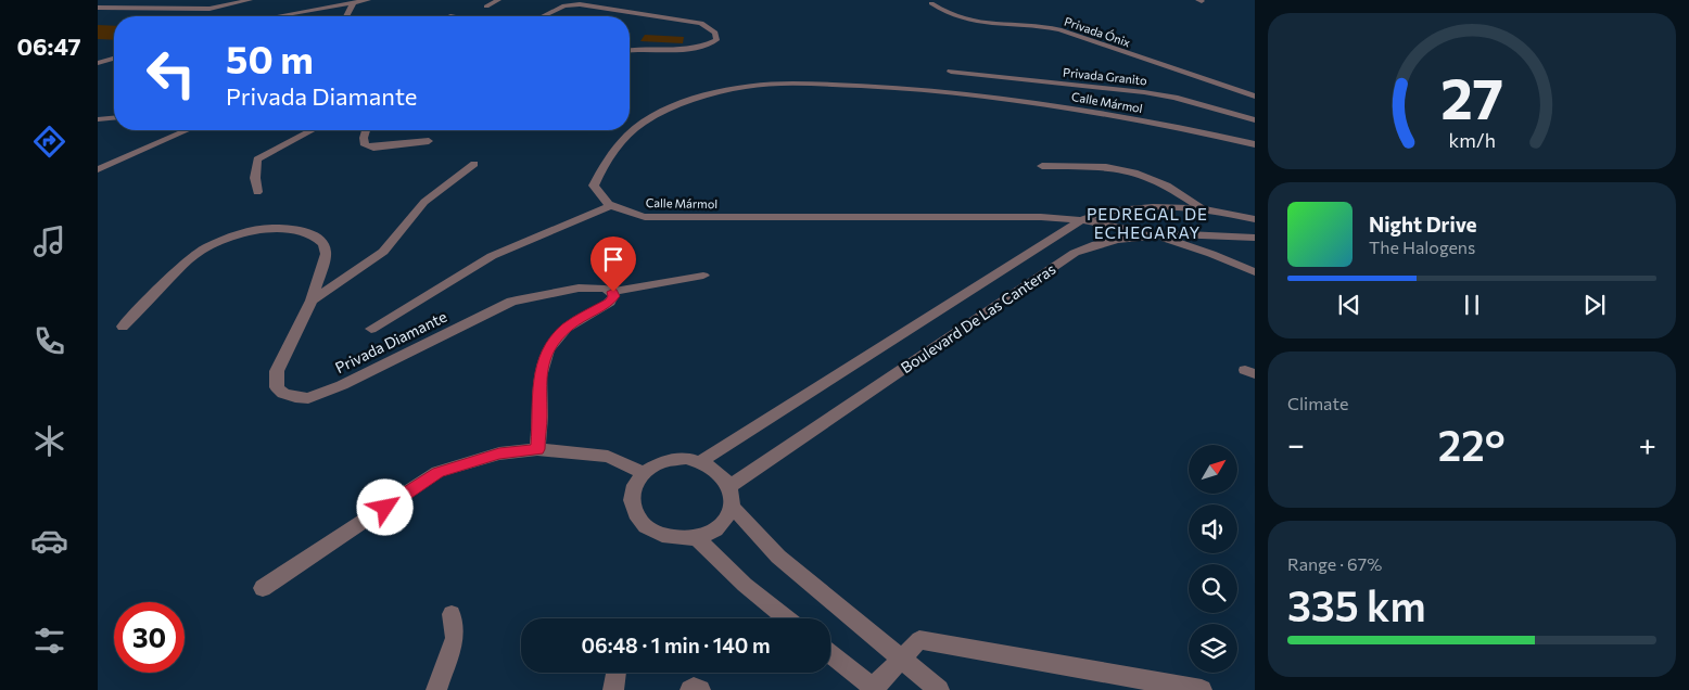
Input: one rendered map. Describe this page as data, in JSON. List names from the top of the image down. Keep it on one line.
{"streets":{"street":["Privada Ónix","Privada Granito","Calle Mármol","Boulevard De Las Canteras","Privada Diamante"]},"crossings":[["Calle Mármol","Boulevard De Las Canteras"]],"districts":["PEDREGAL DE ECHEGARAY"],"north":"top right","page":{"tabs":"06:47","turn":["50 m","Privada Diamante"],"song":["Night Drive","The Halogens"],"tile":["Climate",["Range · 67%","335 km"]],"heat":["−","22°","+"],"limit":"30","trip":"06:48 · 1 min · 140 m","gauge":["27","km/h"]}}
